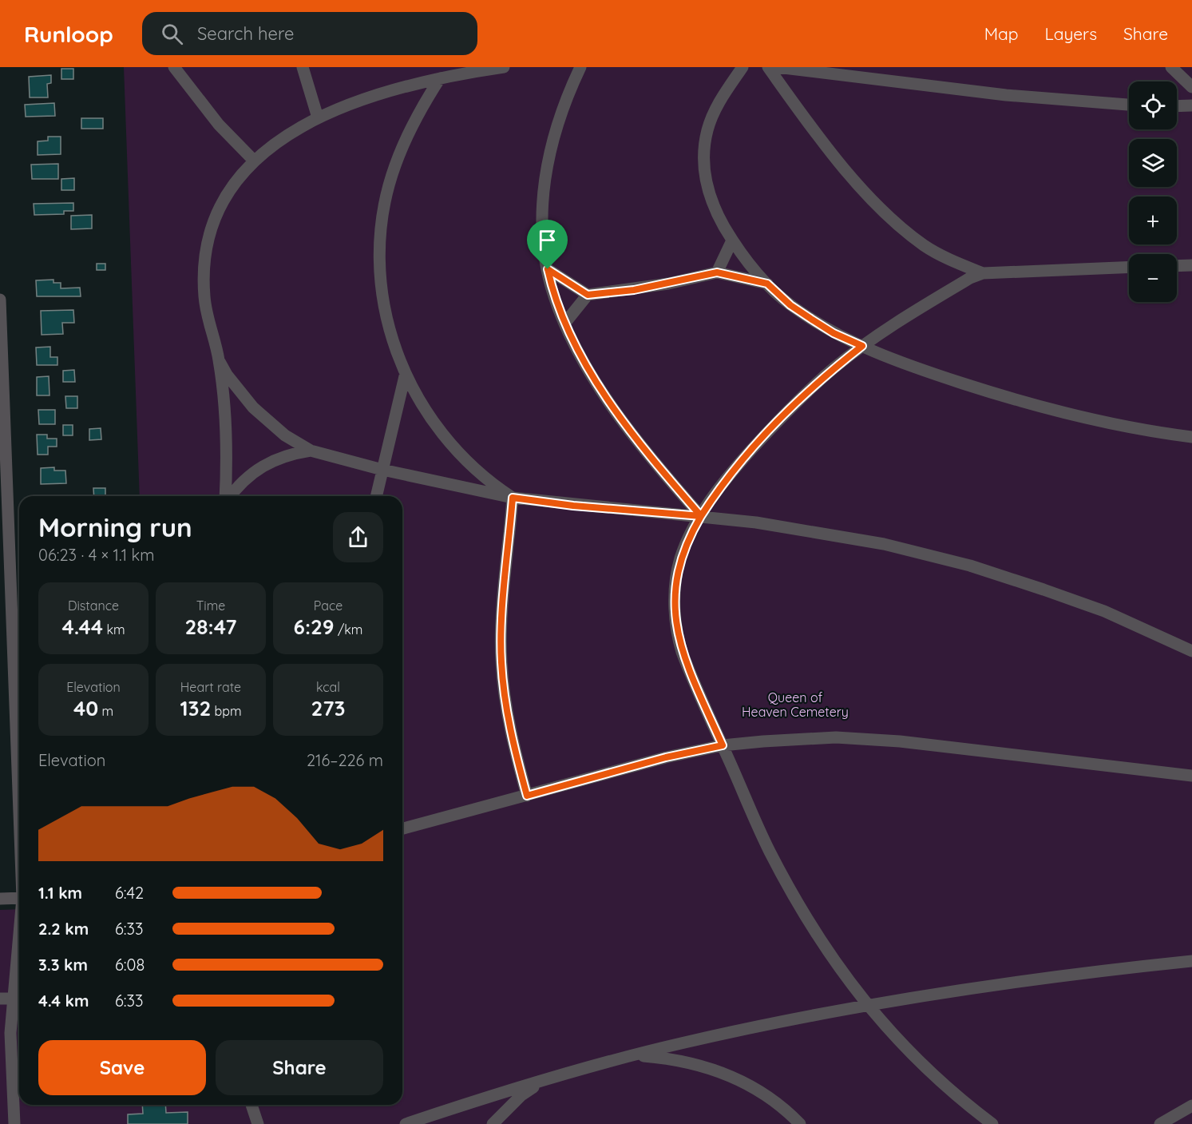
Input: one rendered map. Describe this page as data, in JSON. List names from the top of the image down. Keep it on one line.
{"parks":["Queen of Heaven Cemetery"],"page":{"header":"Runloop","search":"Search here","nav":["Map","Layers","Share"],"map_buttons":["+","−"],"heading":["Morning run","06:23 · 4 × 1.1 km"],"stats":[["Distance","4.44 km"],["Time","28:47"],["Pace","6:29 /km"],["Elevation","40 m"],["Heart rate","132 bpm"],["kcal","273"]],"chart":["Elevation","216–226 m"],"list":[{"name":"1.1 km","note":"6:42"},{"name":"2.2 km","note":"6:33"},{"name":"3.3 km","note":"6:08"},{"name":"4.4 km","note":"6:33"}],"buttons":["Save","Share"]}}
